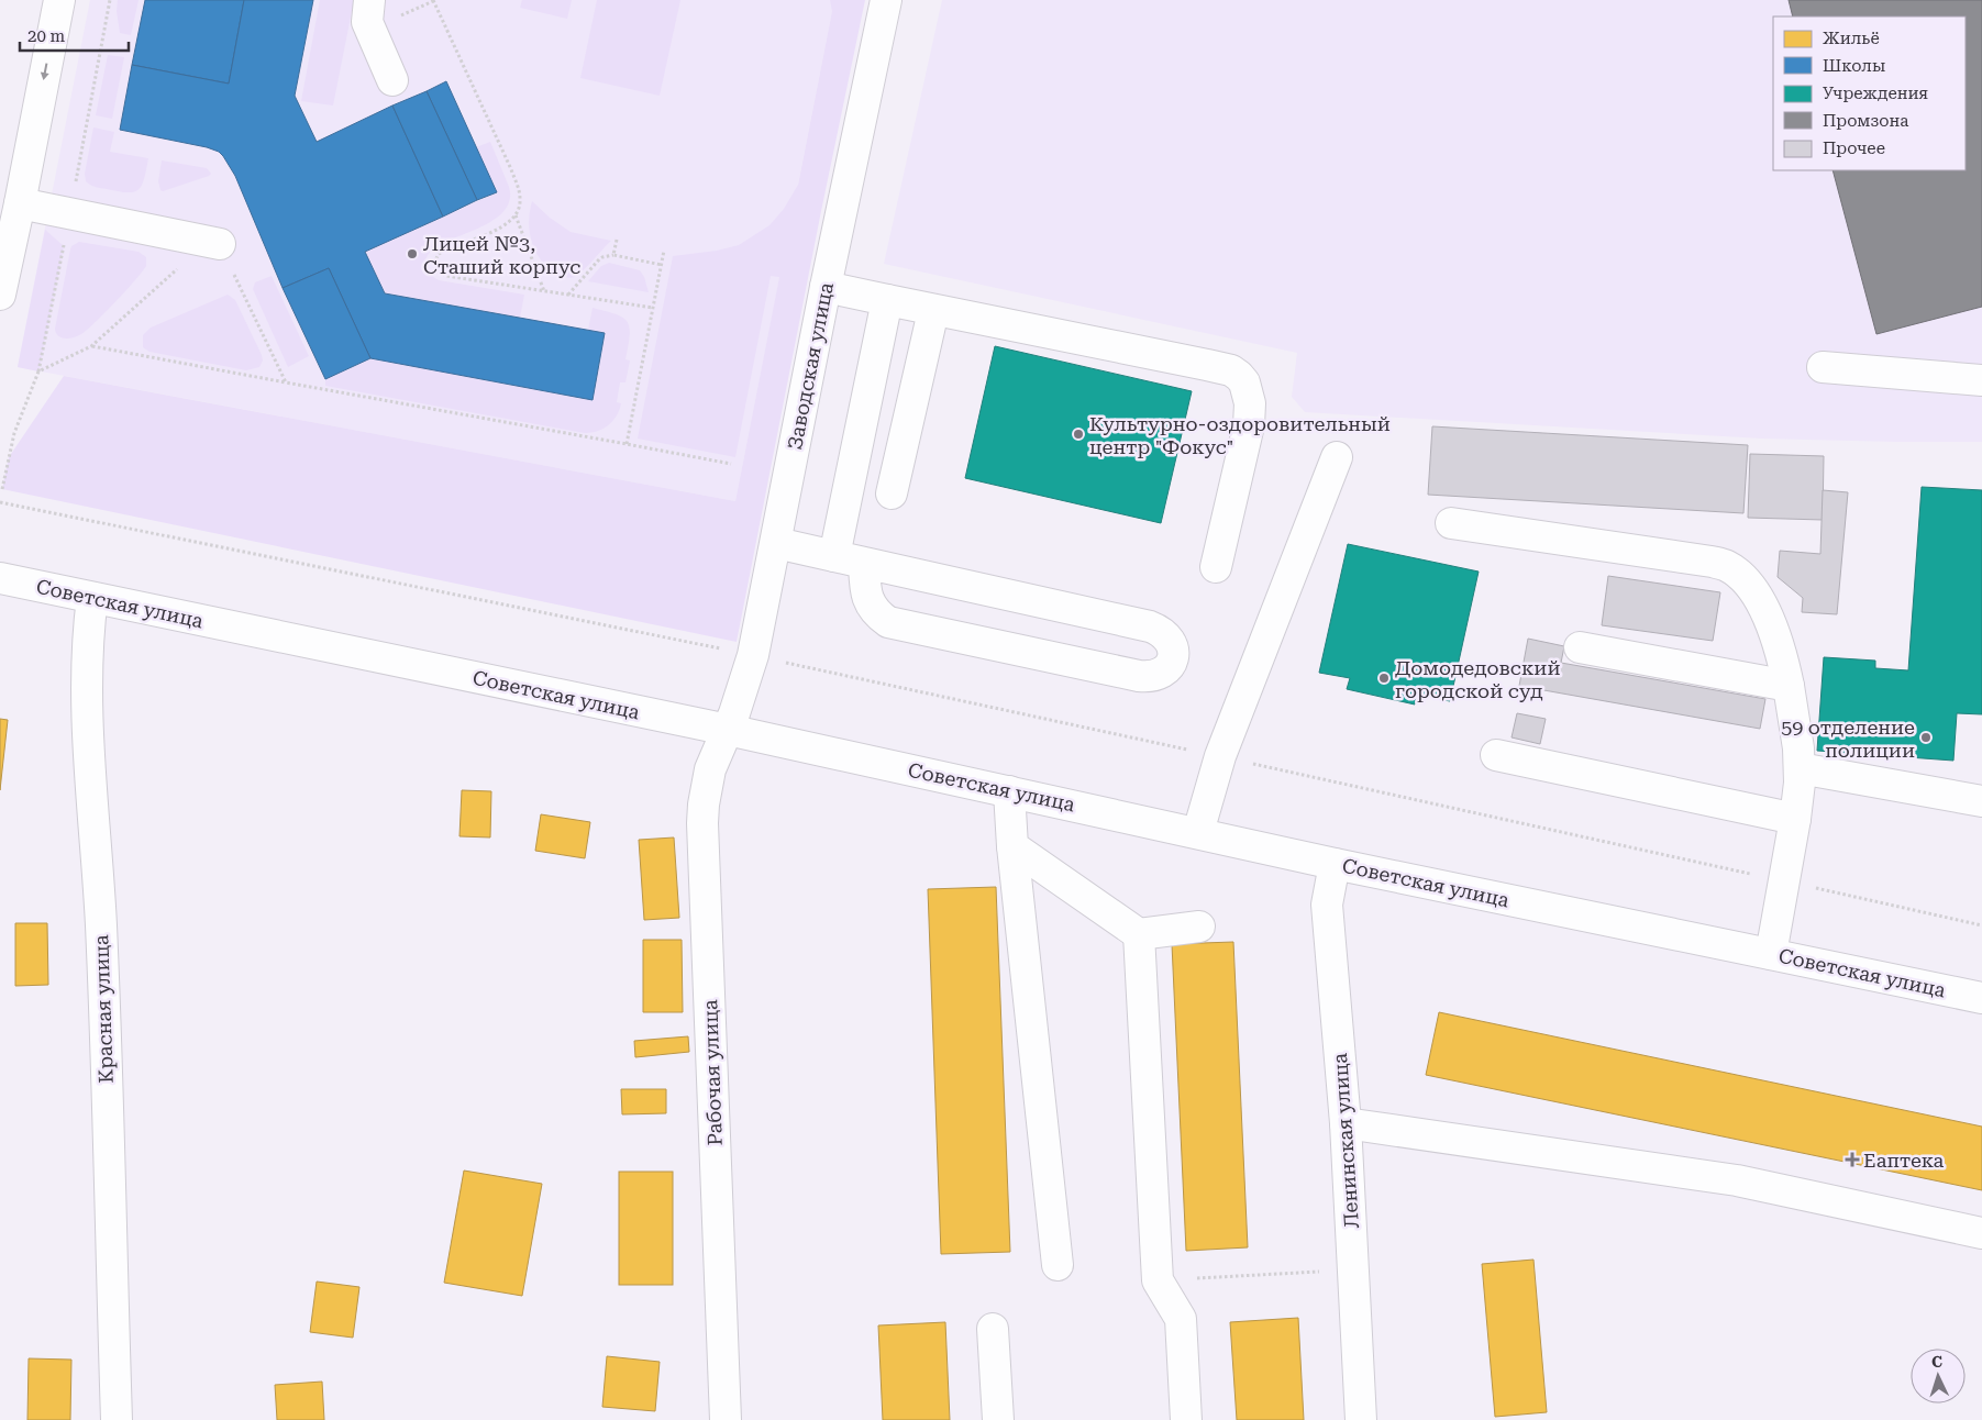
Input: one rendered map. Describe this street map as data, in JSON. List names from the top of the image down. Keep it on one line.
{"streets":{"street":["Заводская улица","Советская улица","Красная улица","Рабочая улица","Ленинская улица"]},"crossings":[["Заводская улица","Советская улица"],["Заводская улица","Рабочая улица"],["Советская улица","Красная улица"],["Советская улица","Рабочая улица"],["Советская улица","Ленинская улица"]],"places":{"other":["Лицей №3, Сташий корпус","Культурно-оздоровительный центр \"Фокус\"","Домодедовский городской суд","59 отделение полиции"],"health":["Еаптека"]},"legend":["Жильё","Школы","Учреждения","Промзона","Прочее"],"scale_bar":"20 m","north":"top"}
